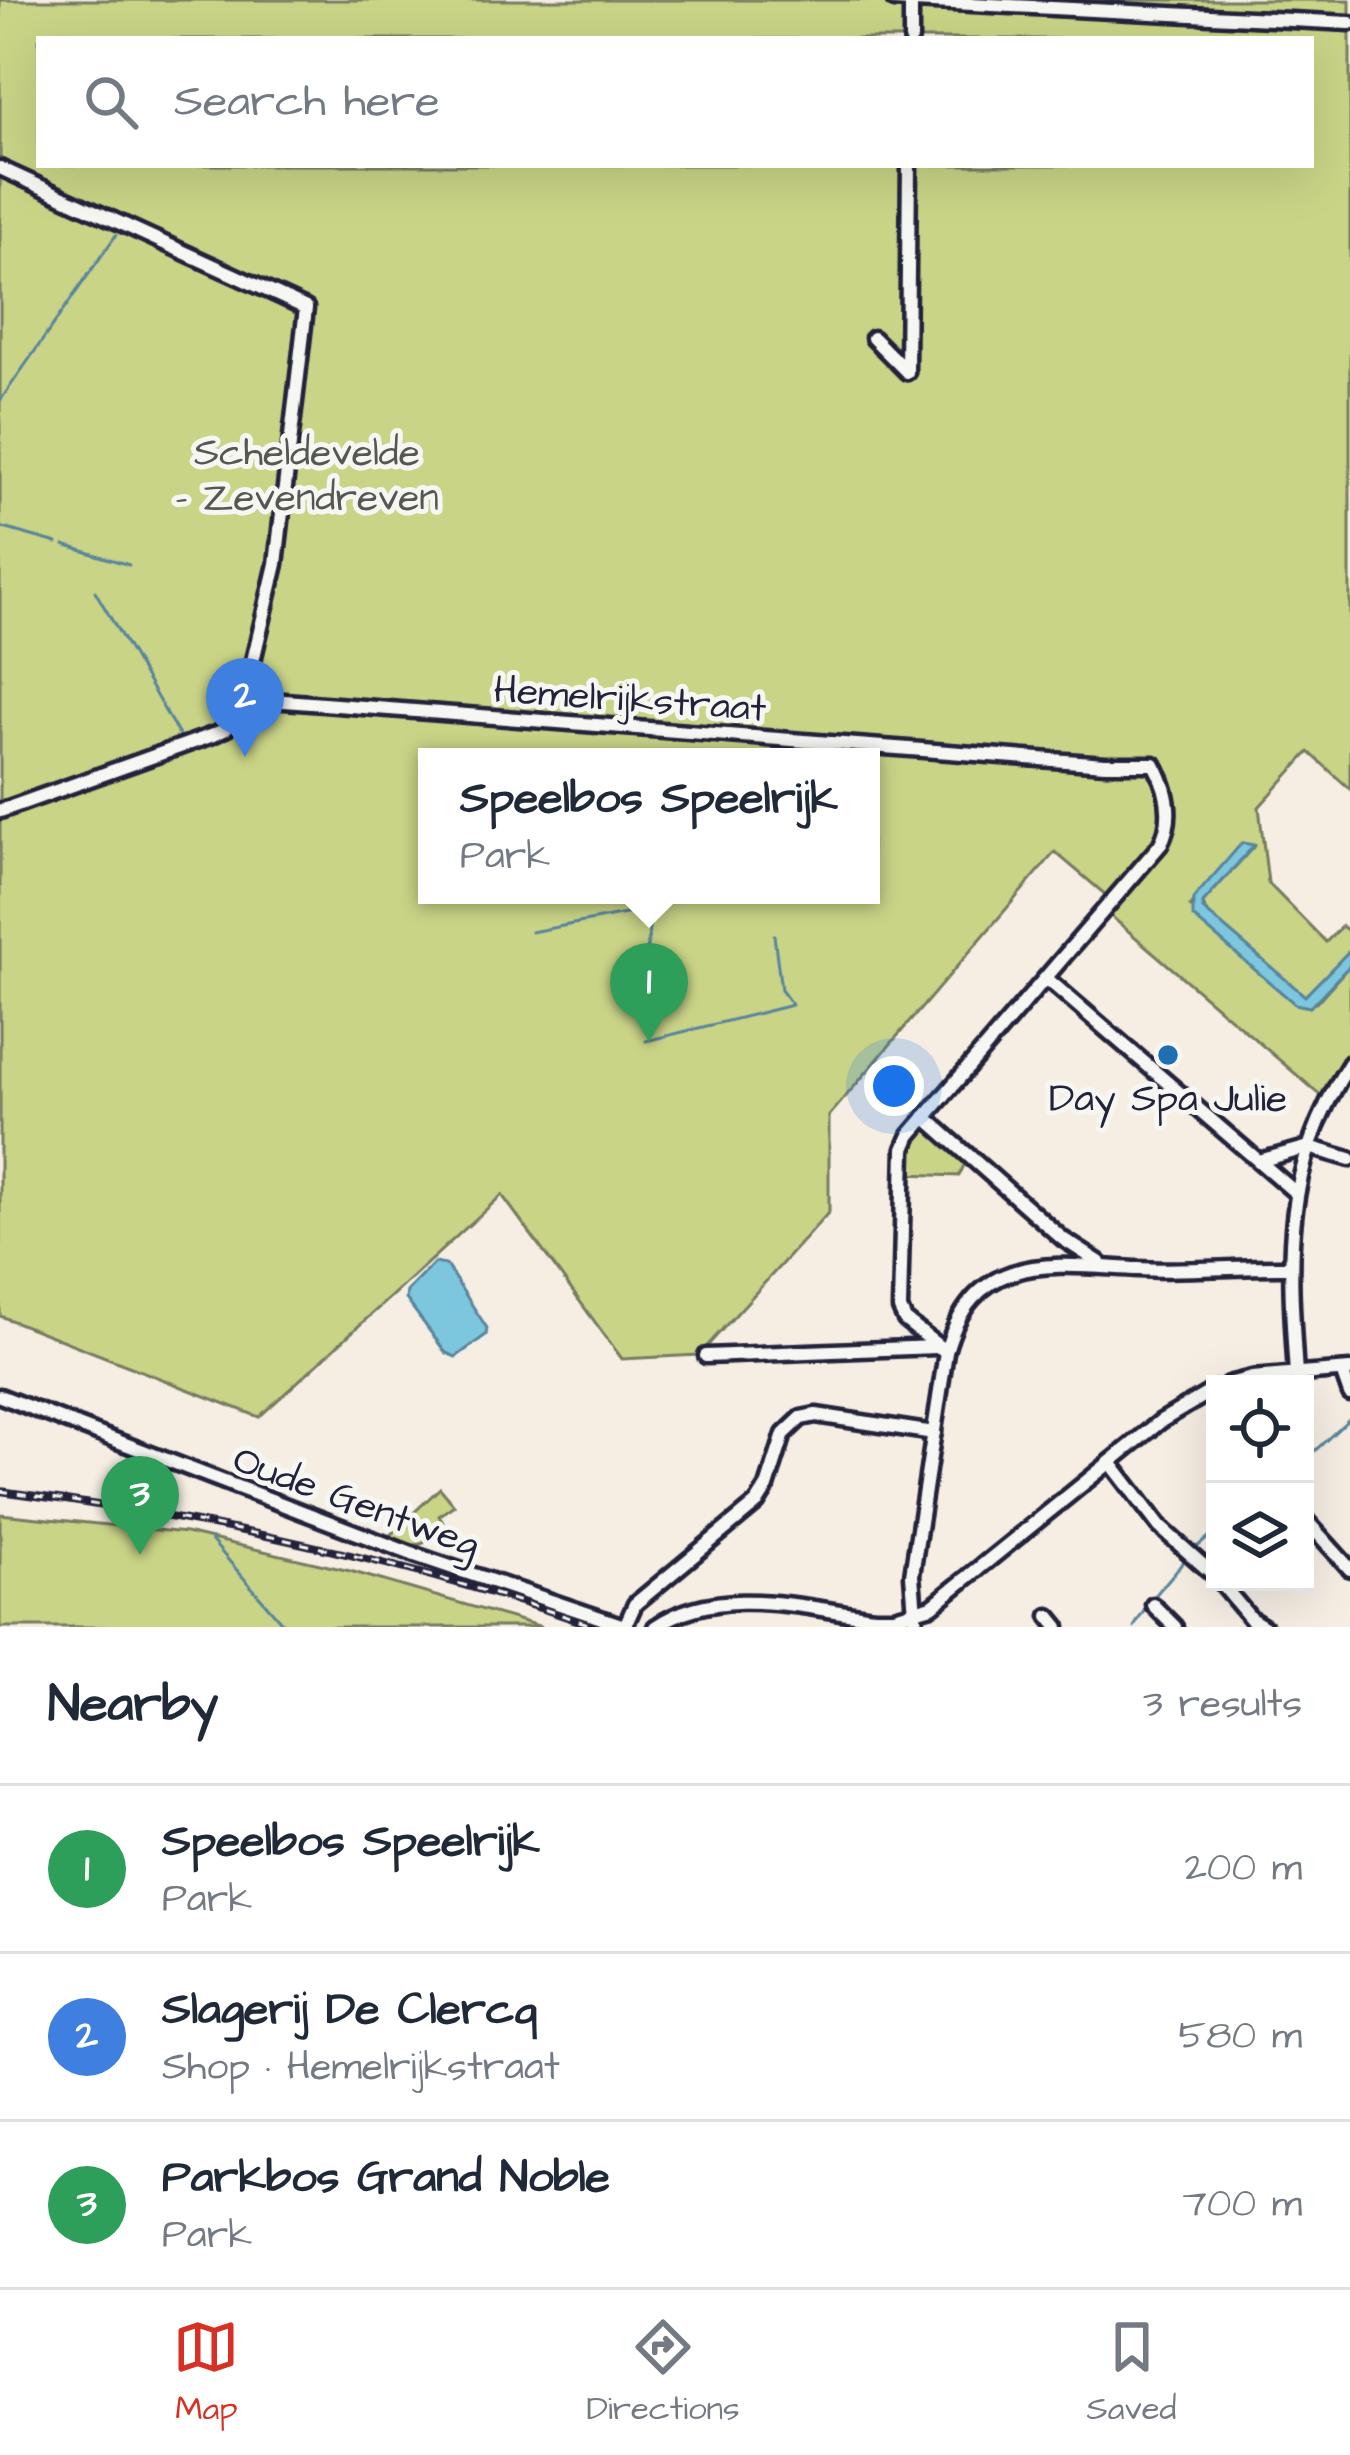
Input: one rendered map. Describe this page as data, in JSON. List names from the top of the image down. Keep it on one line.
{"streets":{"street":["Hemelrijkstraat","Oude Gentweg"]},"parks":["Scheldevelde - Zevendreven"],"places":["Day Spa Julie"],"page":{"search":"Search here","pins":["2","1","3"],"popup":["Speelbos Speelrijk","Park"],"heading":["Nearby","3 results"],"list":[{"mark":"1","name":"Speelbos Speelrijk","note":"Park","value":"200 m"},{"mark":"2","name":"Slagerij De Clercq","note":"Shop · Hemelrijkstraat","value":"580 m"},{"mark":"3","name":"Parkbos Grand Noble","note":"Park","value":"700 m"}],"nav":["Map","Directions","Saved"]}}
